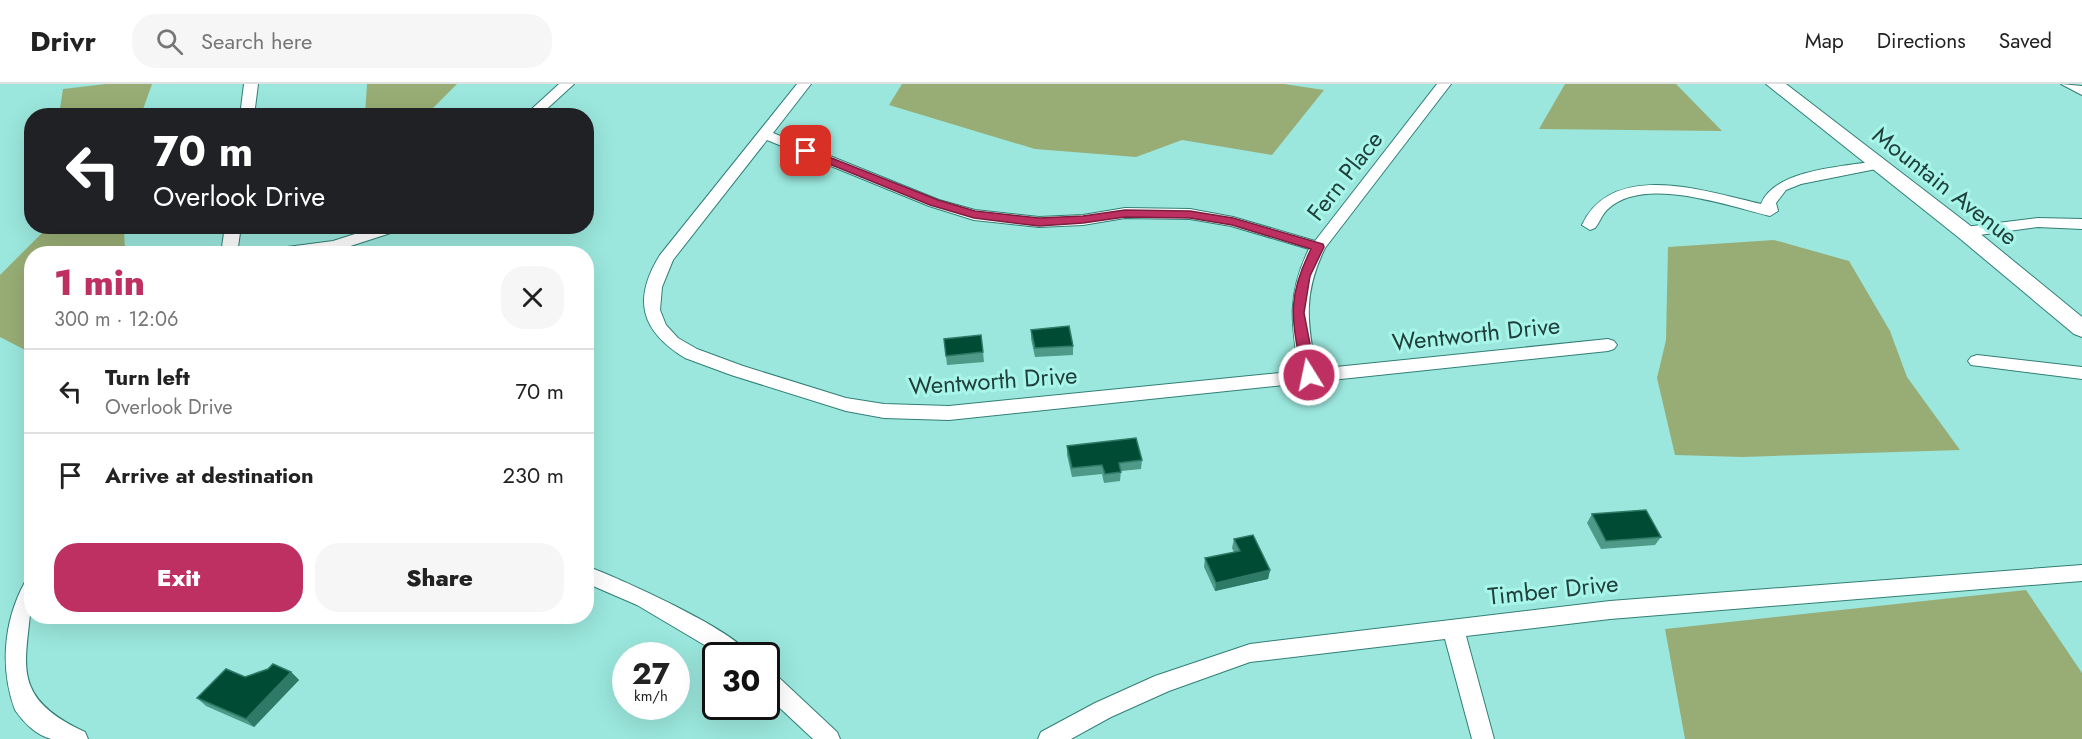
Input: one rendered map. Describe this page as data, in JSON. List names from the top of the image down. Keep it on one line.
{"streets":{"main road":["Mountain Avenue"],"street":["Fern Place","Wentworth Drive","Timber Drive"]},"crossings":[["Fern Place","Wentworth Drive"]],"page":{"header":"Drivr","search":"Search here","nav":["Map","Directions","Saved"],"turn":["70 m","Overlook Drive"],"heading":["1 min","300 m · 12:06"],"list":[{"name":"Turn left","note":"Overlook Drive","value":"70 m"},{"name":"Arrive at destination","value":"230 m"}],"buttons":["Exit","Share"],"speed":"27 km/h","limit":"30"}}
